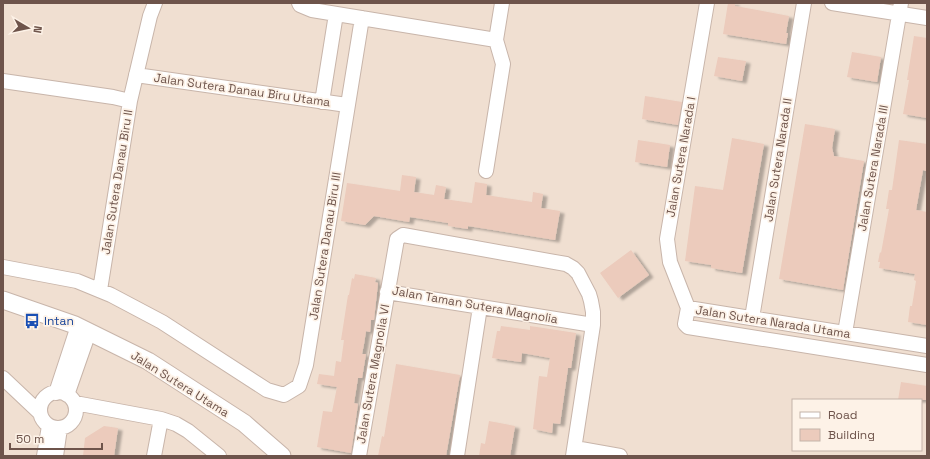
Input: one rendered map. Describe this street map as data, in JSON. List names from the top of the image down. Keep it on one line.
{"streets":{"street":["Jalan Sutera Danau Biru Utama","Jalan Sutera Narada I","Jalan Sutera Narada II","Jalan Sutera Narada III","Jalan Sutera Danau Biru II","Jalan Sutera Danau Biru III","Jalan Taman Sutera Magnolia","Jalan Sutera Narada Utama","Jalan Sutera Magnolia VI","Jalan Sutera Utama"]},"crossings":[["Jalan Sutera Danau Biru Utama","Jalan Sutera Danau Biru II"],["Jalan Sutera Danau Biru Utama","Jalan Sutera Danau Biru III"],["Jalan Sutera Narada I","Jalan Sutera Narada Utama"],["Jalan Sutera Narada II","Jalan Sutera Narada Utama"],["Jalan Sutera Narada III","Jalan Sutera Narada Utama"],["Jalan Sutera Danau Biru II","Jalan Sutera Danau Biru III"],["Jalan Taman Sutera Magnolia","Jalan Sutera Magnolia VI"]],"places":{"bus stop":["Intan"]},"legend":["Road","Building"],"scale_bar":"50 m","north":"right"}
